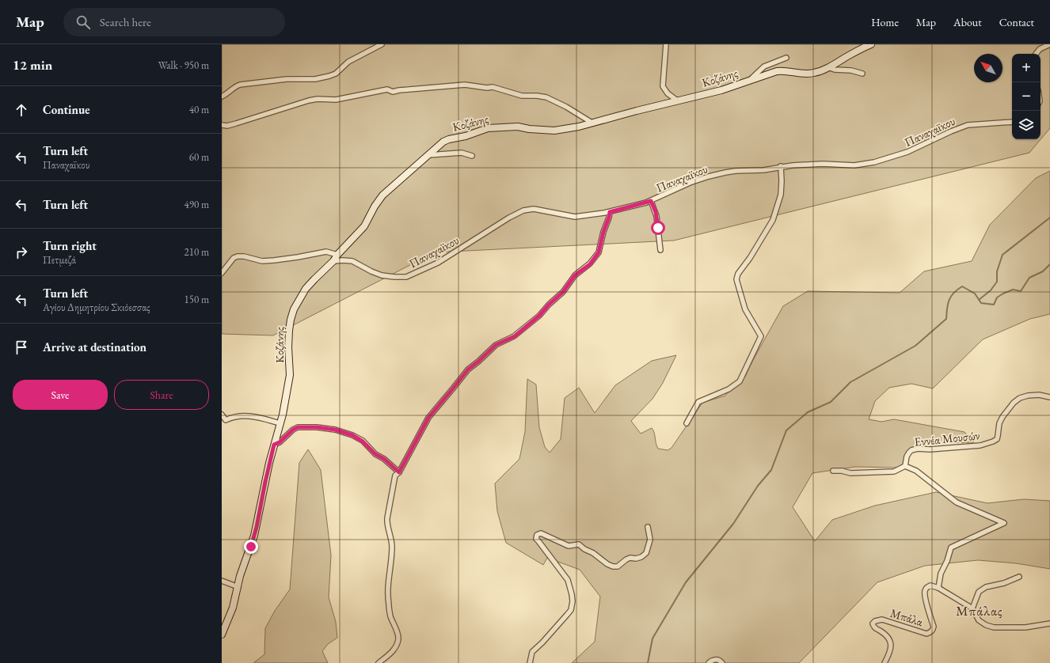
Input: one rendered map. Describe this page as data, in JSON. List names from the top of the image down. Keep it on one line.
{"streets":{"street":["Κοζάνης","Παναχαϊκου","Εννέα Μουσών","Μπάλα"]},"crossings":[["Κοζάνης","Παναχαϊκου"]],"districts":["Μπάλας"],"north":"top left","page":{"header":"Map","search":"Search here","nav":["Home","Map","About","Contact"],"heading":["12 min","Walk · 950 m"],"map_buttons":["+","−"],"list":[["Continue","40 m"],["Turn left","Παναχαϊκου","60 m"],["Turn left","490 m"],["Turn right","Πετμεζά","210 m"],["Turn left","Αγίου Δημητρίου Σκιόεσσας","150 m"],"Arrive at destination"],"buttons":["Save","Share"]}}
